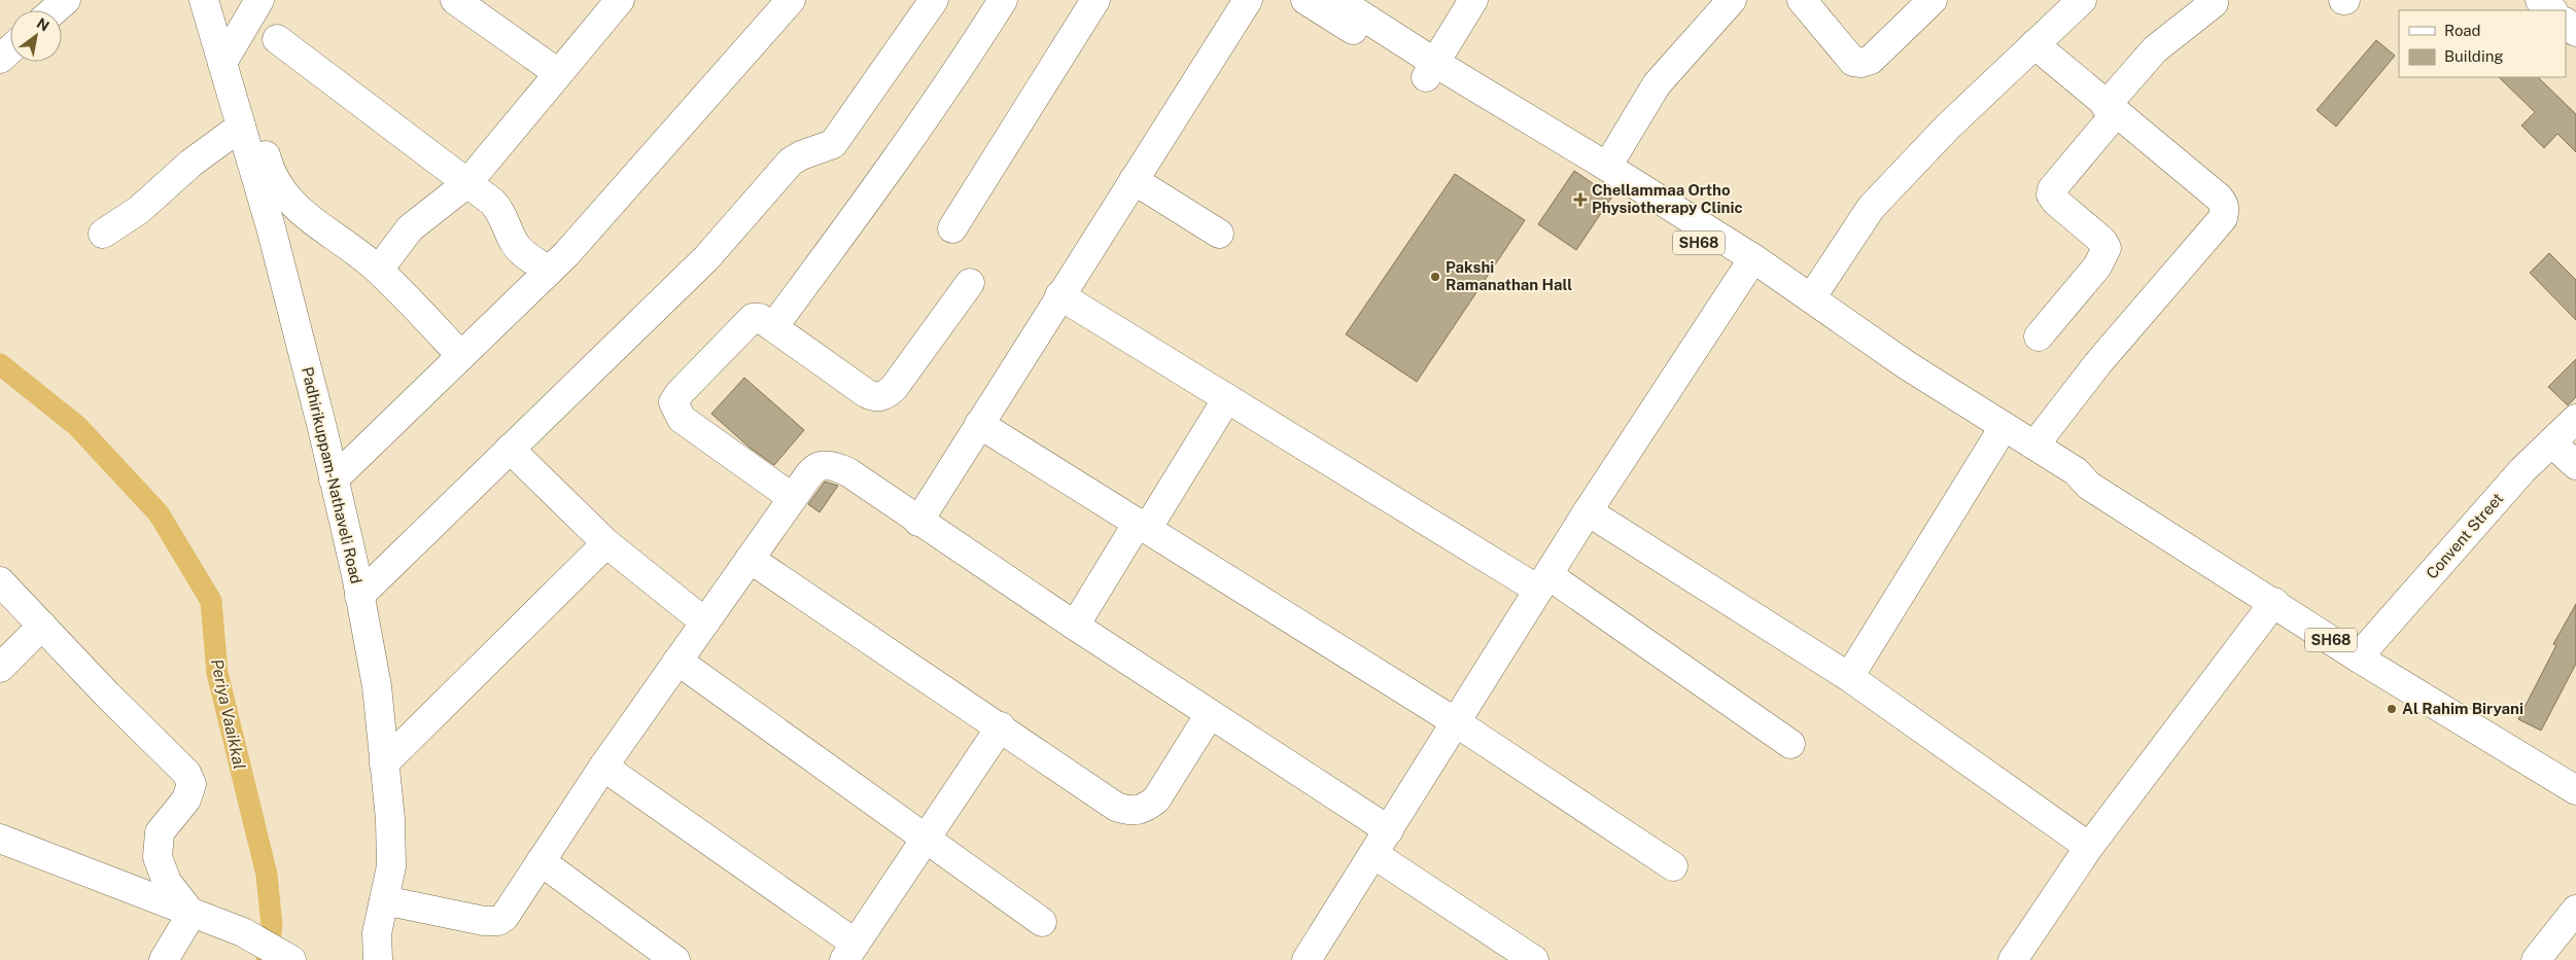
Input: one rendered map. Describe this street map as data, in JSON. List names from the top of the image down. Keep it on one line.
{"streets":{"street":["SH68","Padhirikuppam-Nathaveli Road","Convent Street"]},"crossings":[["SH68","Convent Street"]],"water":["Periya Vaaikkal"],"places":{"health":["Chellammaa Ortho Physiotherapy Clinic"],"other":["Pakshi Ramanathan Hall","Al Rahim Biryani"]},"legend":["Road","Building"],"north":"top right"}
